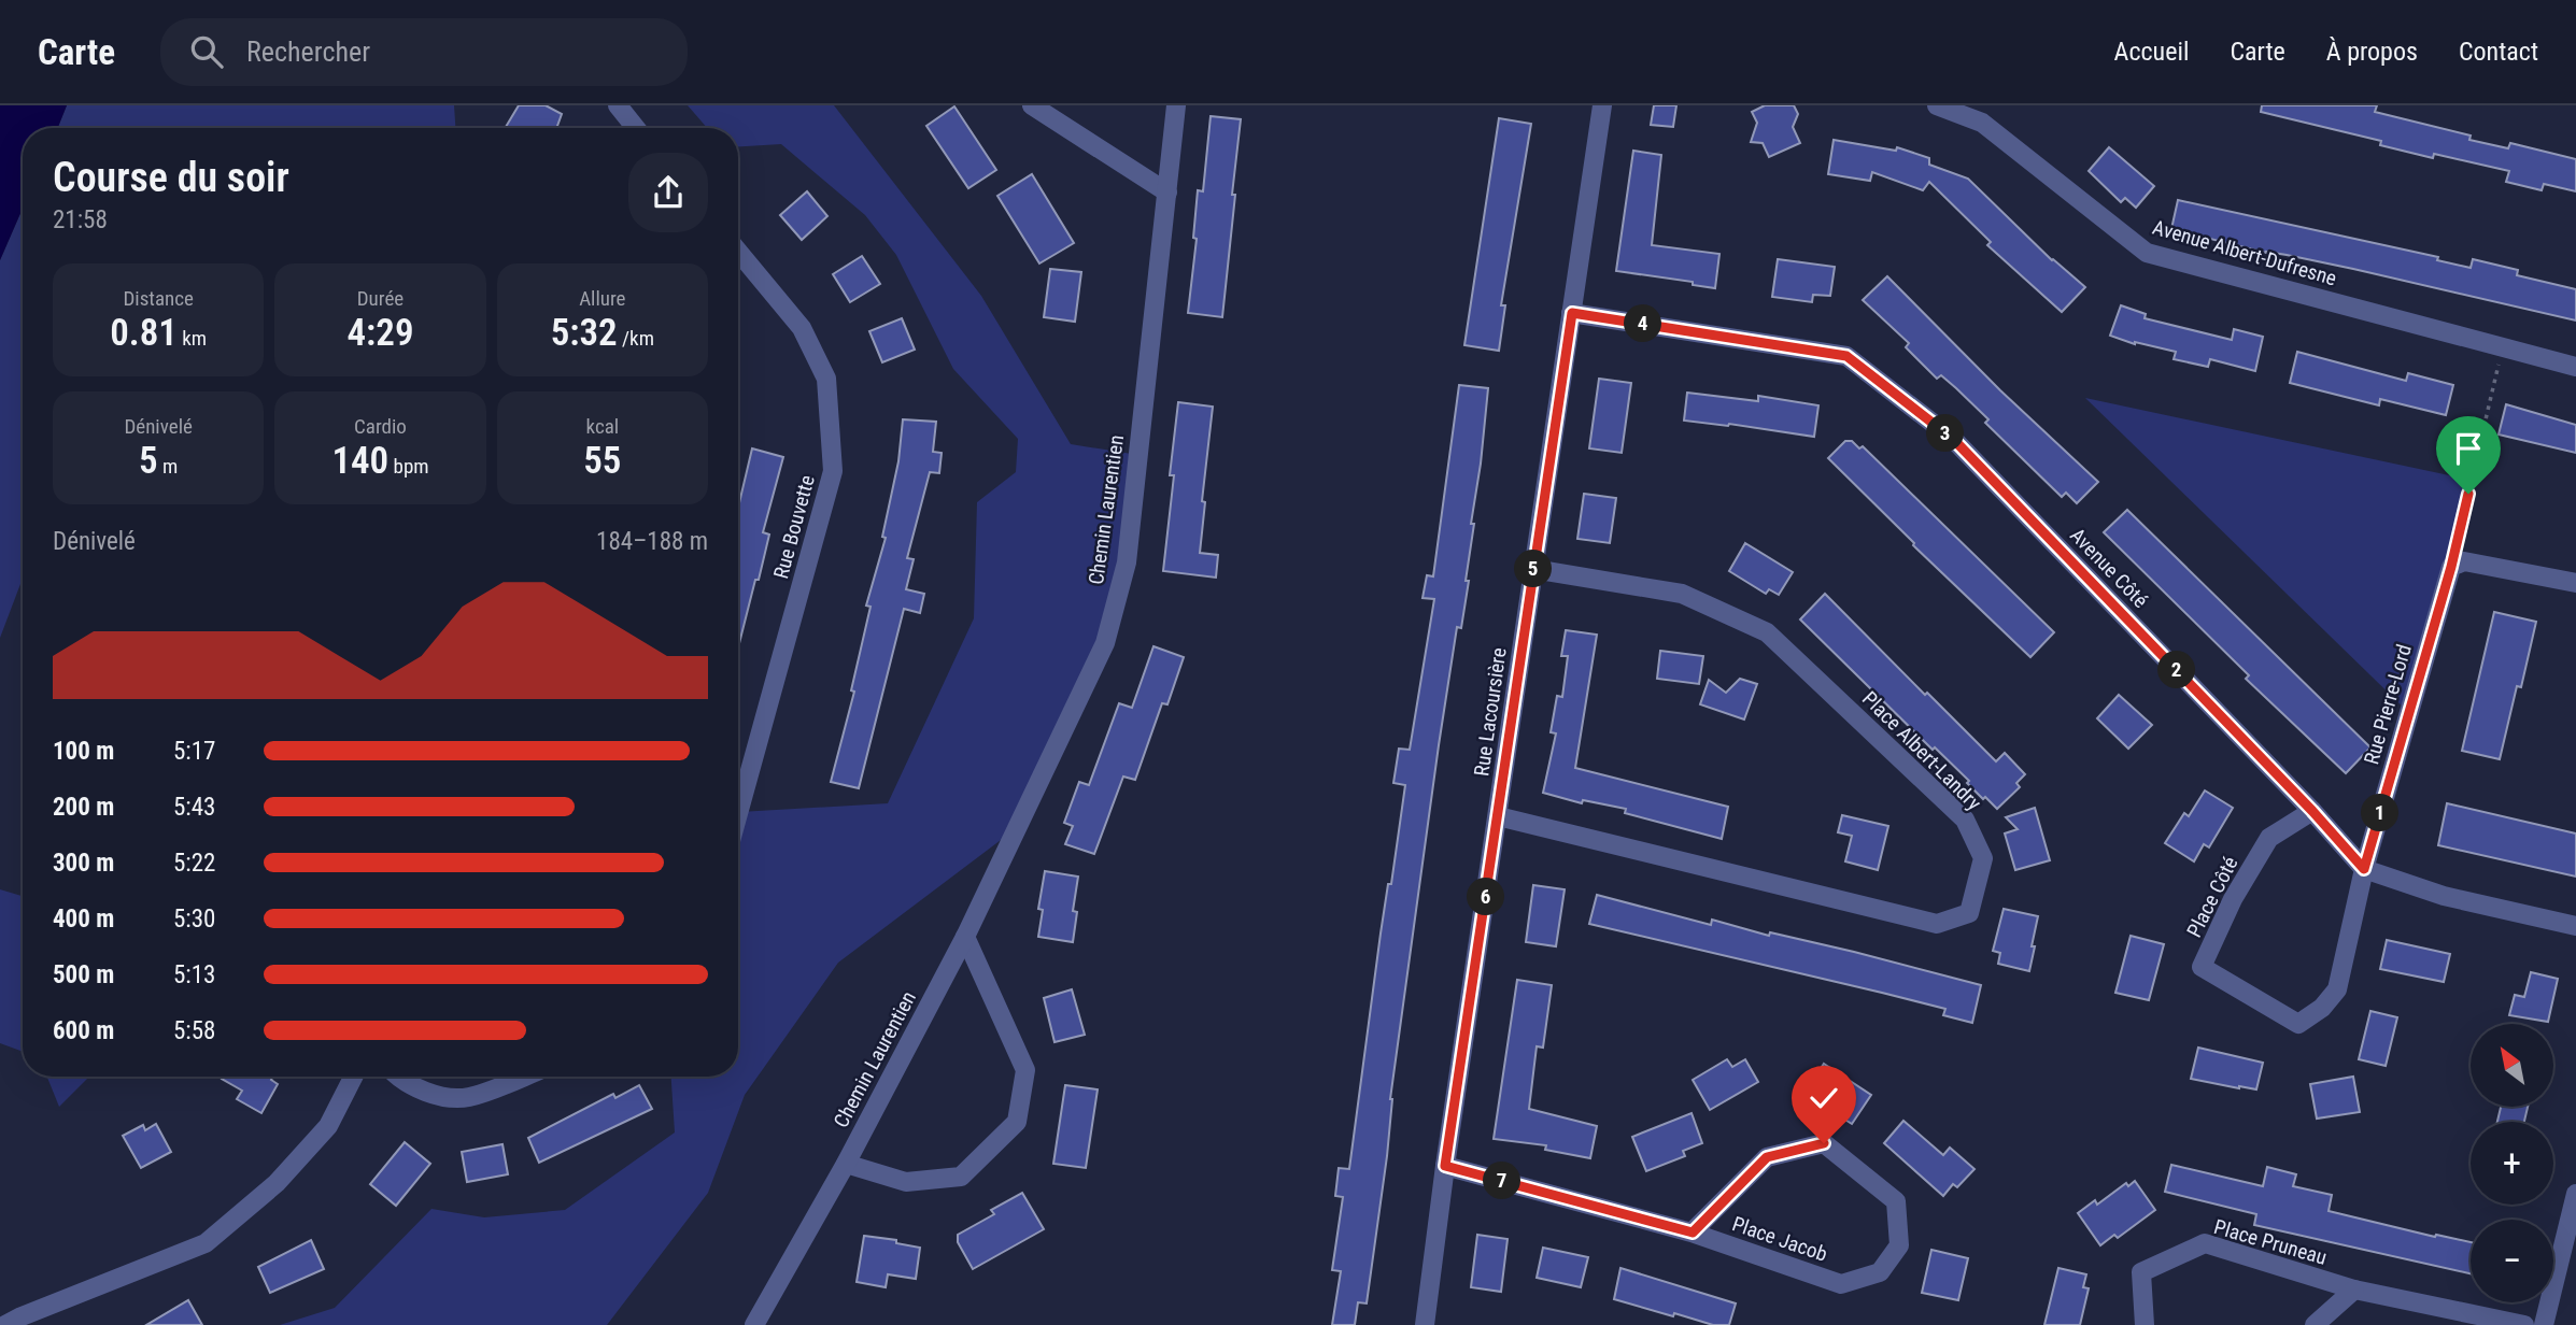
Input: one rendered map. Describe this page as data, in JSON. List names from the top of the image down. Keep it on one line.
{"streets":{"street":["Avenue Albert-Dufresne","Chemin Laurentien","Rue Bouvette","Avenue Côté","Rue Pierre-Lord","Rue Lacoursière","Place Albert-Landry","Place Côté","Place Jacob","Place Pruneau"]},"crossings":[["Avenue Côté","Rue Pierre-Lord"],["Avenue Côté","Rue Lacoursière"],["Avenue Côté","Place Côté"],["Rue Pierre-Lord","Place Côté"],["Rue Lacoursière","Place Albert-Landry"],["Rue Lacoursière","Place Jacob"]],"north":"top left","page":{"header":"Carte","search":"Rechercher","nav":["Accueil","Carte","À propos","Contact"],"heading":["Course du soir","21:58"],"stats":[["Distance","0.81 km"],["Durée","4:29"],["Allure","5:32 /km"],["Dénivelé","5 m"],["Cardio","140 bpm"],["kcal","55"]],"pins":["4","3","5","2","1","6","7"],"chart":["Dénivelé","184–188 m"],"list":[{"name":"100 m","note":"5:17"},{"name":"200 m","note":"5:43"},{"name":"300 m","note":"5:22"},{"name":"400 m","note":"5:30"},{"name":"500 m","note":"5:13"},{"name":"600 m","note":"5:58"}],"map_buttons":["+","−"]}}
